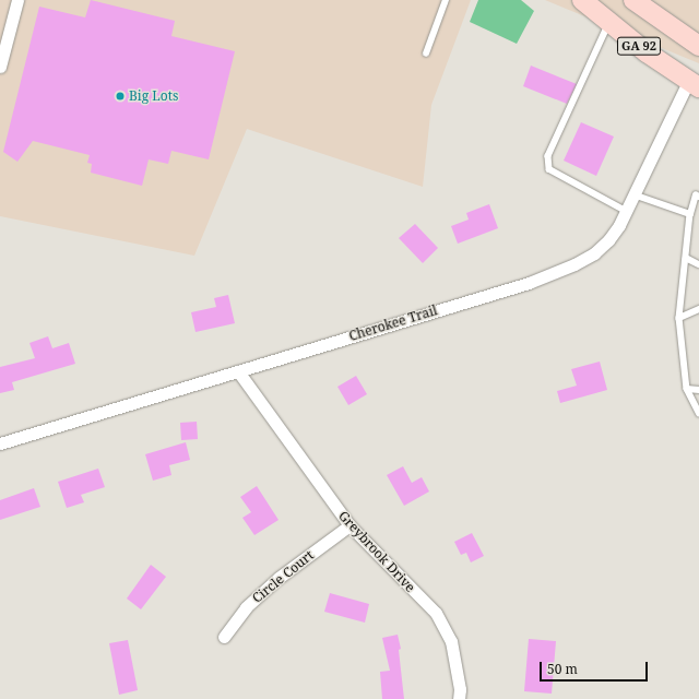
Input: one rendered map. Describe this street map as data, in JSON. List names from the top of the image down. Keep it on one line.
{"streets":{"main road":["GA 92"],"street":["Cherokee Trail","Greybrook Drive","Circle Court"]},"crossings":[["GA 92","Cherokee Trail"],["Cherokee Trail","Greybrook Drive"],["Greybrook Drive","Circle Court"]],"places":["Big Lots"],"scale_bar":"50 m"}
